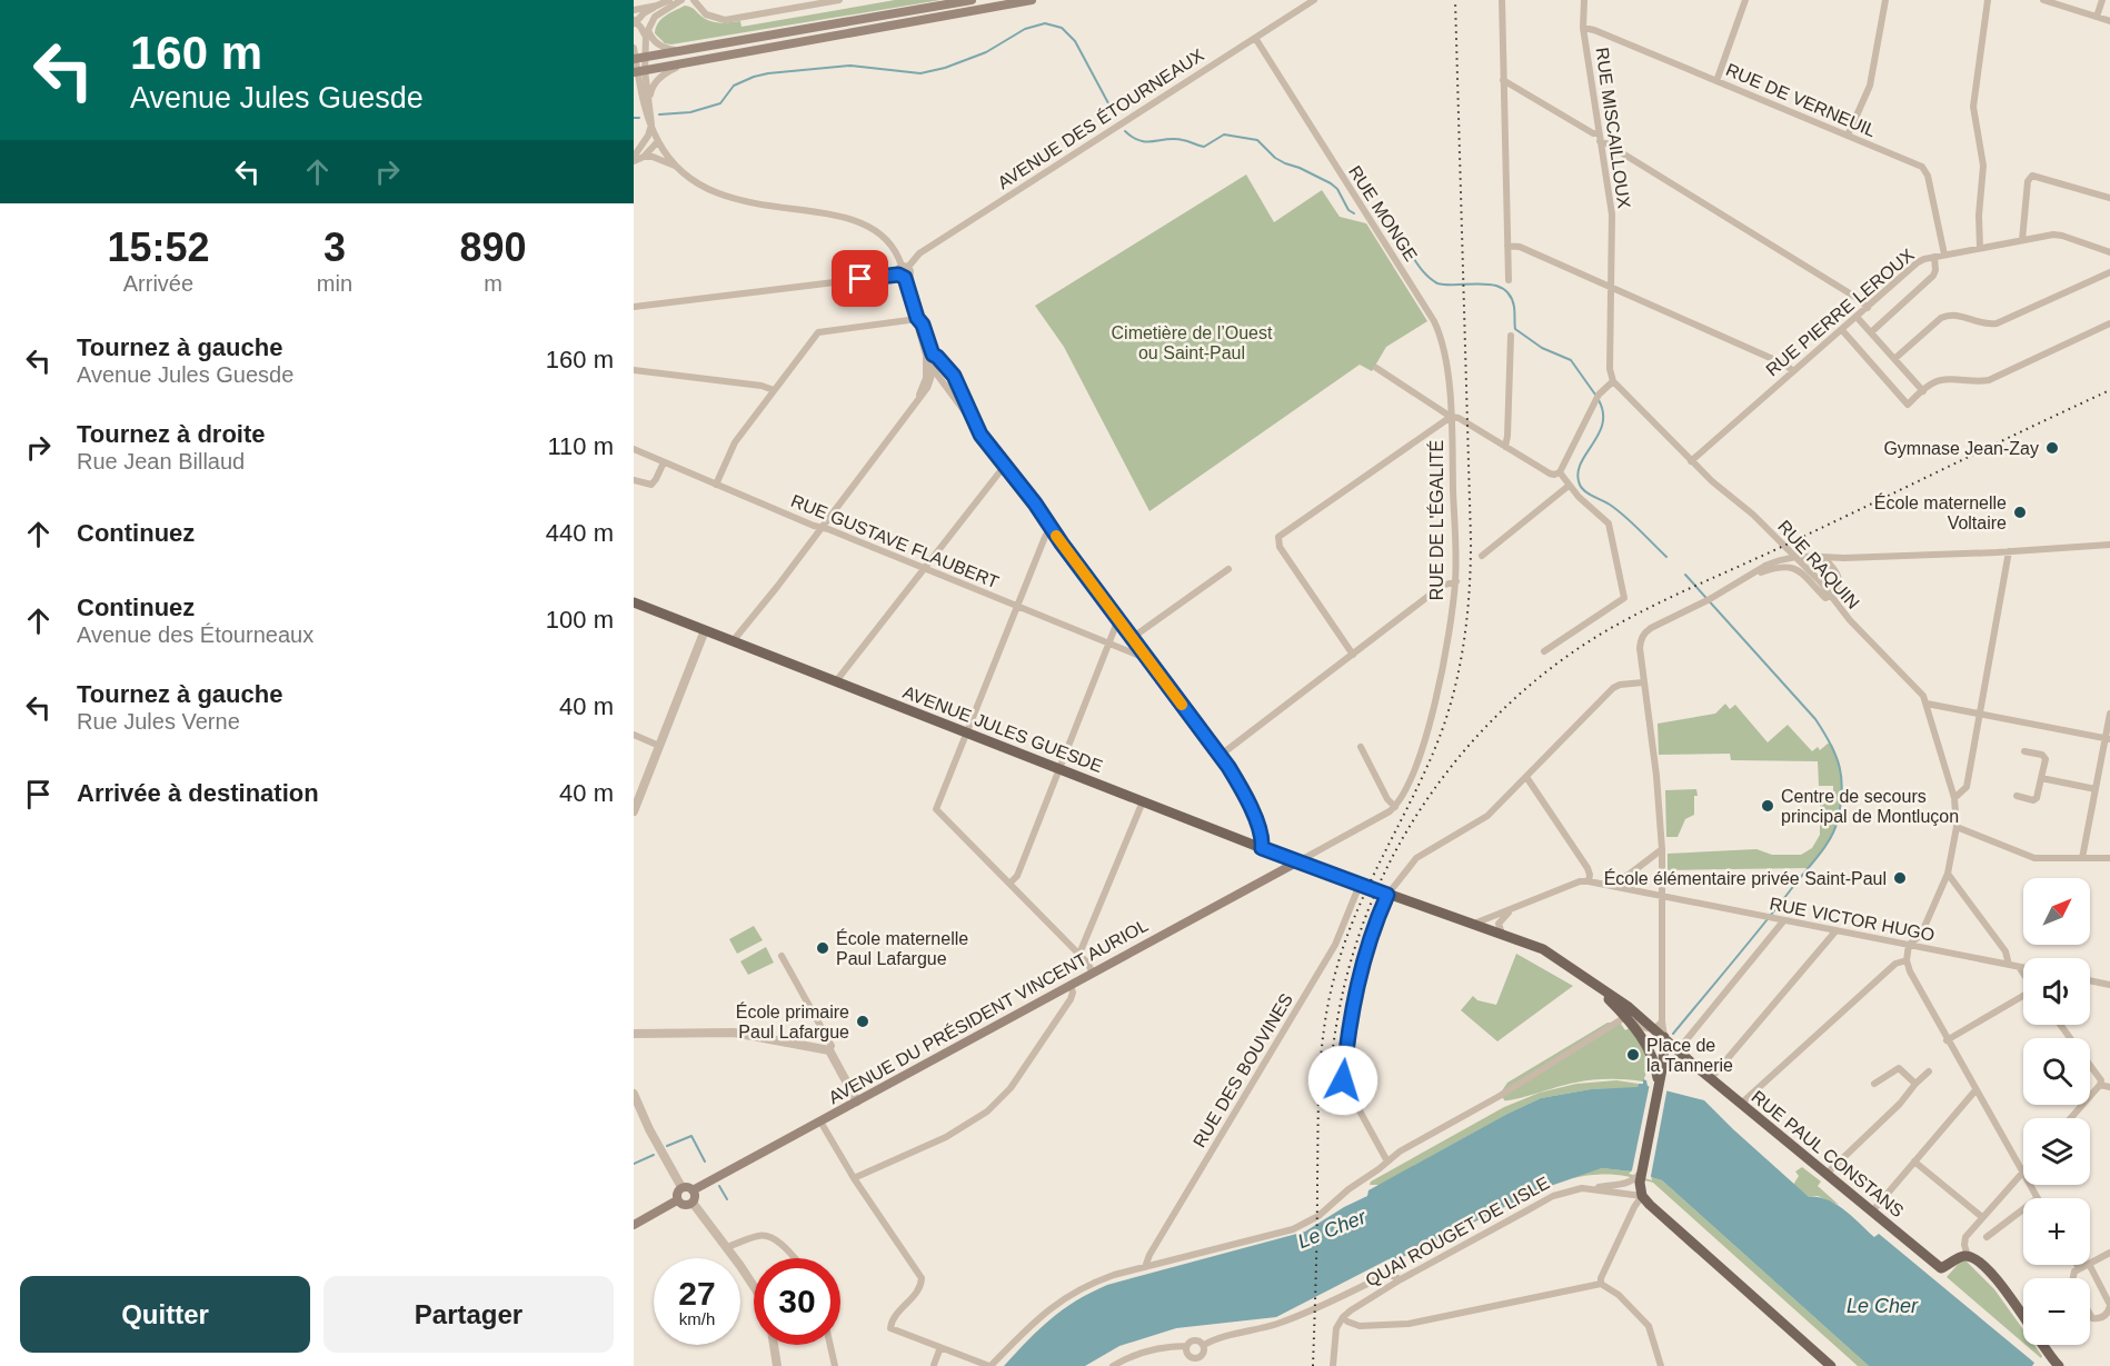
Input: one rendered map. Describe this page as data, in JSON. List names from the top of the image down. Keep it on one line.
{"streets":{"main road":["AVENUE JULES GUESDE","AVENUE DU PRÉSIDENT VINCENT AURIOL","RUE PAUL CONSTANS"],"street":["RUE DE VERNEUIL","AVENUE DES ÉTOURNEAUX","RUE MISCAILLOUX","RUE MONGE","RUE PIERRE LEROUX","RUE DE L'ÉGALITÉ","RUE GUSTAVE FLAUBERT","RUE RAQUIN","RUE VICTOR HUGO","RUE DES BOUVINES","QUAI ROUGET DE LISLE"]},"crossings":[["RUE DE VERNEUIL","RUE MISCAILLOUX"],["RUE DE VERNEUIL","RUE PIERRE LEROUX"],["AVENUE DES ÉTOURNEAUX","RUE MONGE"],["RUE MISCAILLOUX","RUE RAQUIN"],["RUE MONGE","RUE DE L'ÉGALITÉ"],["RUE PIERRE LEROUX","RUE RAQUIN"],["RUE RAQUIN","RUE VICTOR HUGO"],["AVENUE JULES GUESDE","AVENUE DU PRÉSIDENT VINCENT AURIOL"],["AVENUE JULES GUESDE","RUE DES BOUVINES"],["AVENUE JULES GUESDE","RUE PAUL CONSTANS"]],"water":["Le Cher"],"parks":["Cimetière de l’Ouest ou Saint-Paul"],"places":["Gymnase Jean-Zay","École maternelle Voltaire","Centre de secours principal de Montluçon","École élémentaire privée Saint-Paul","École maternelle Paul Lafargue","École primaire Paul Lafargue","Place de la Tannerie"],"north":"top right","page":{"turn":["160 m","Avenue Jules Guesde"],"eta":["15:52","Arrivée","3","min","890","m"],"list":[{"name":"Tournez à gauche","note":"Avenue Jules Guesde","value":"160 m"},{"name":"Tournez à droite","note":"Rue Jean Billaud","value":"110 m"},{"name":"Continuez","value":"440 m"},{"name":"Continuez","note":"Avenue des Étourneaux","value":"100 m"},{"name":"Tournez à gauche","note":"Rue Jules Verne","value":"40 m"},{"name":"Arrivée à destination","value":"40 m"}],"map_buttons":["+","−"],"speed":"27 km/h","limit":"30","buttons":["Quitter","Partager"]}}
